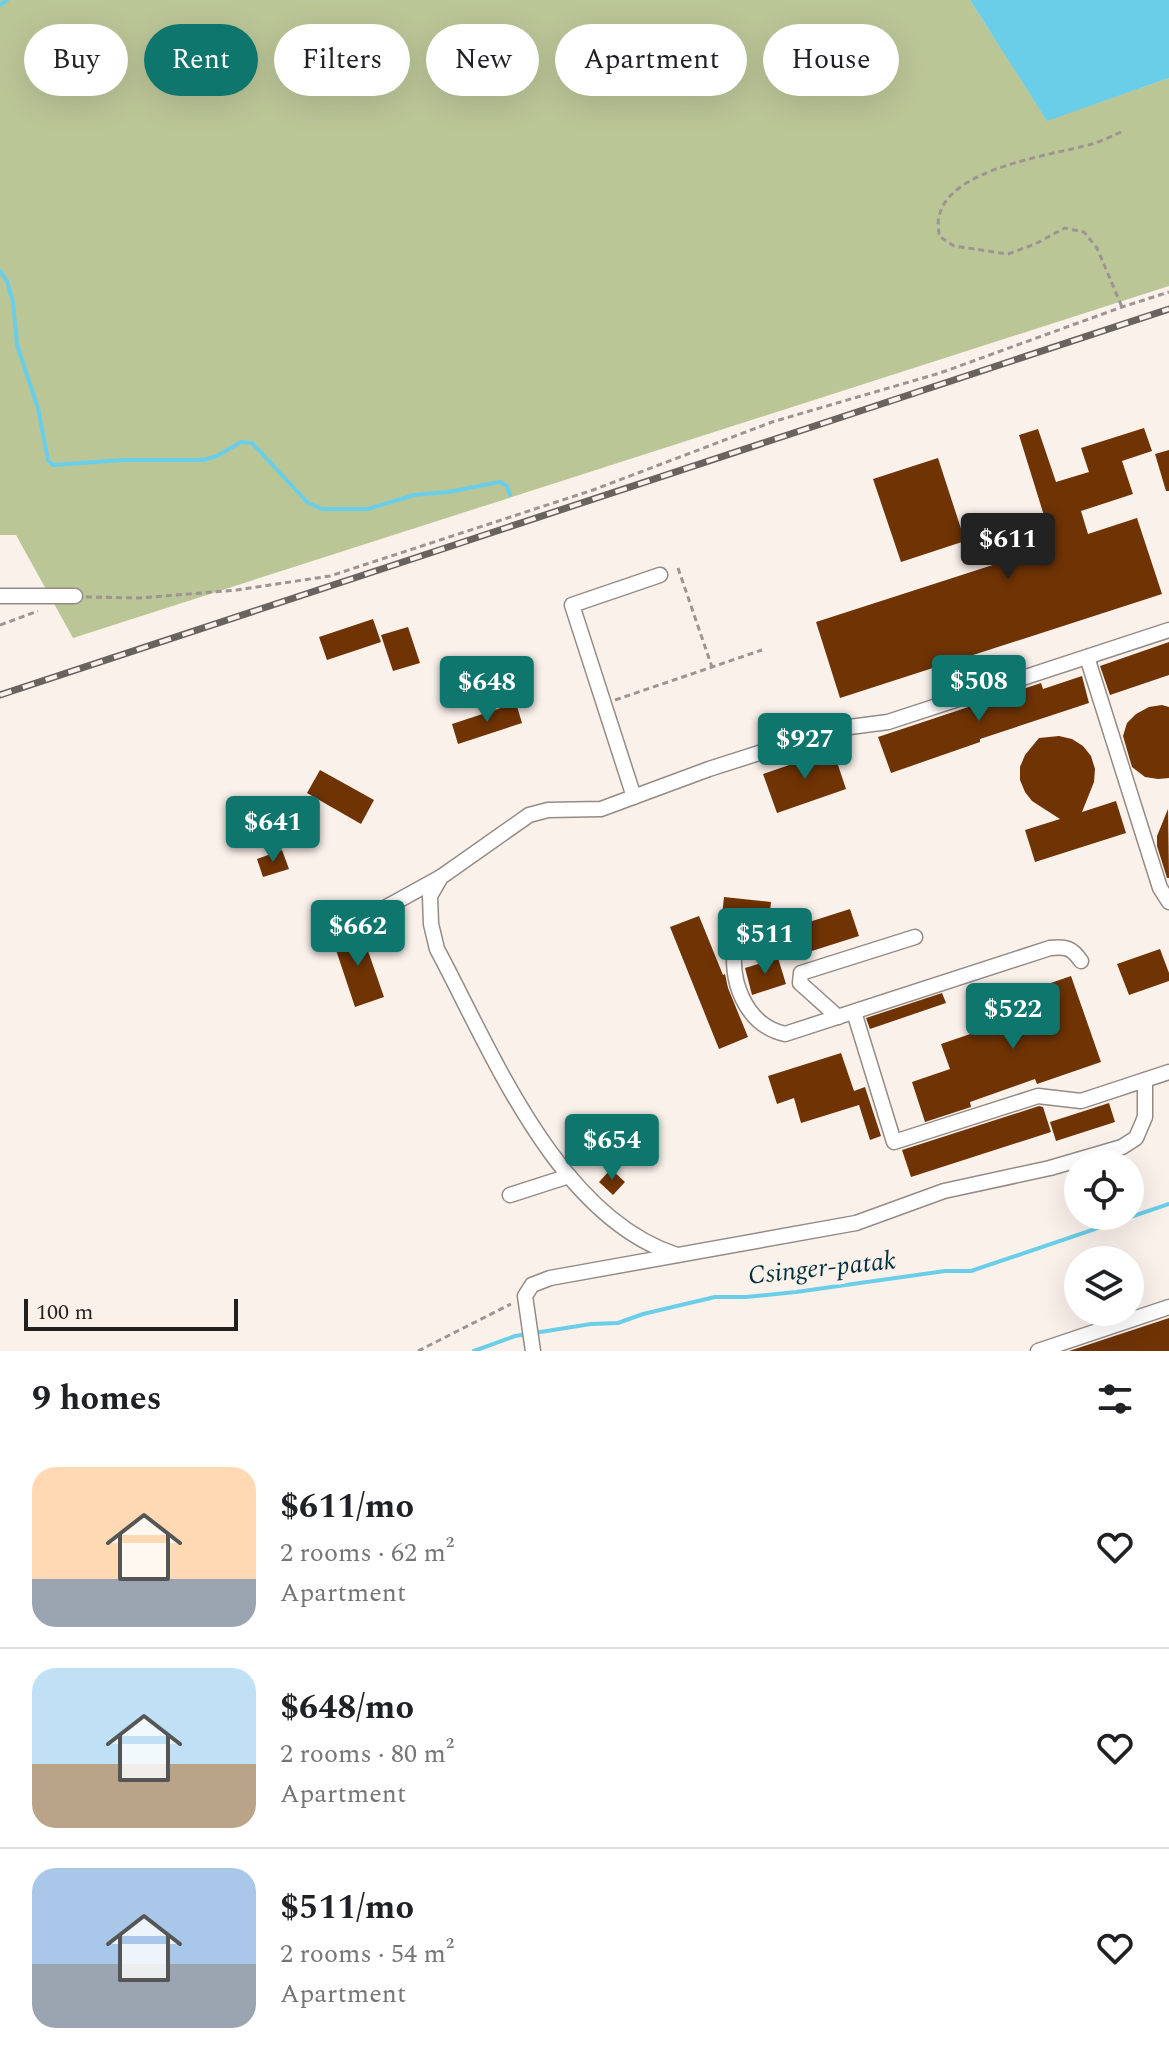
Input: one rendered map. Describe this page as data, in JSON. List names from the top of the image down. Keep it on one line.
{"water":["Csinger-patak"],"scale_bar":"100 m","page":{"chip":["Buy","Rent","Filters","New","Apartment","House"],"price":["$611","$508","$648","$927","$641","$662","$511","$522","$654"],"scale":"100 m","heading":"9 homes","list":[{"name":"$611/mo","note":"2 rooms · 62 m² · Apartment"},{"name":"$648/mo","note":"2 rooms · 80 m² · Apartment"},{"name":"$511/mo","note":"2 rooms · 54 m² · Apartment"}]}}
